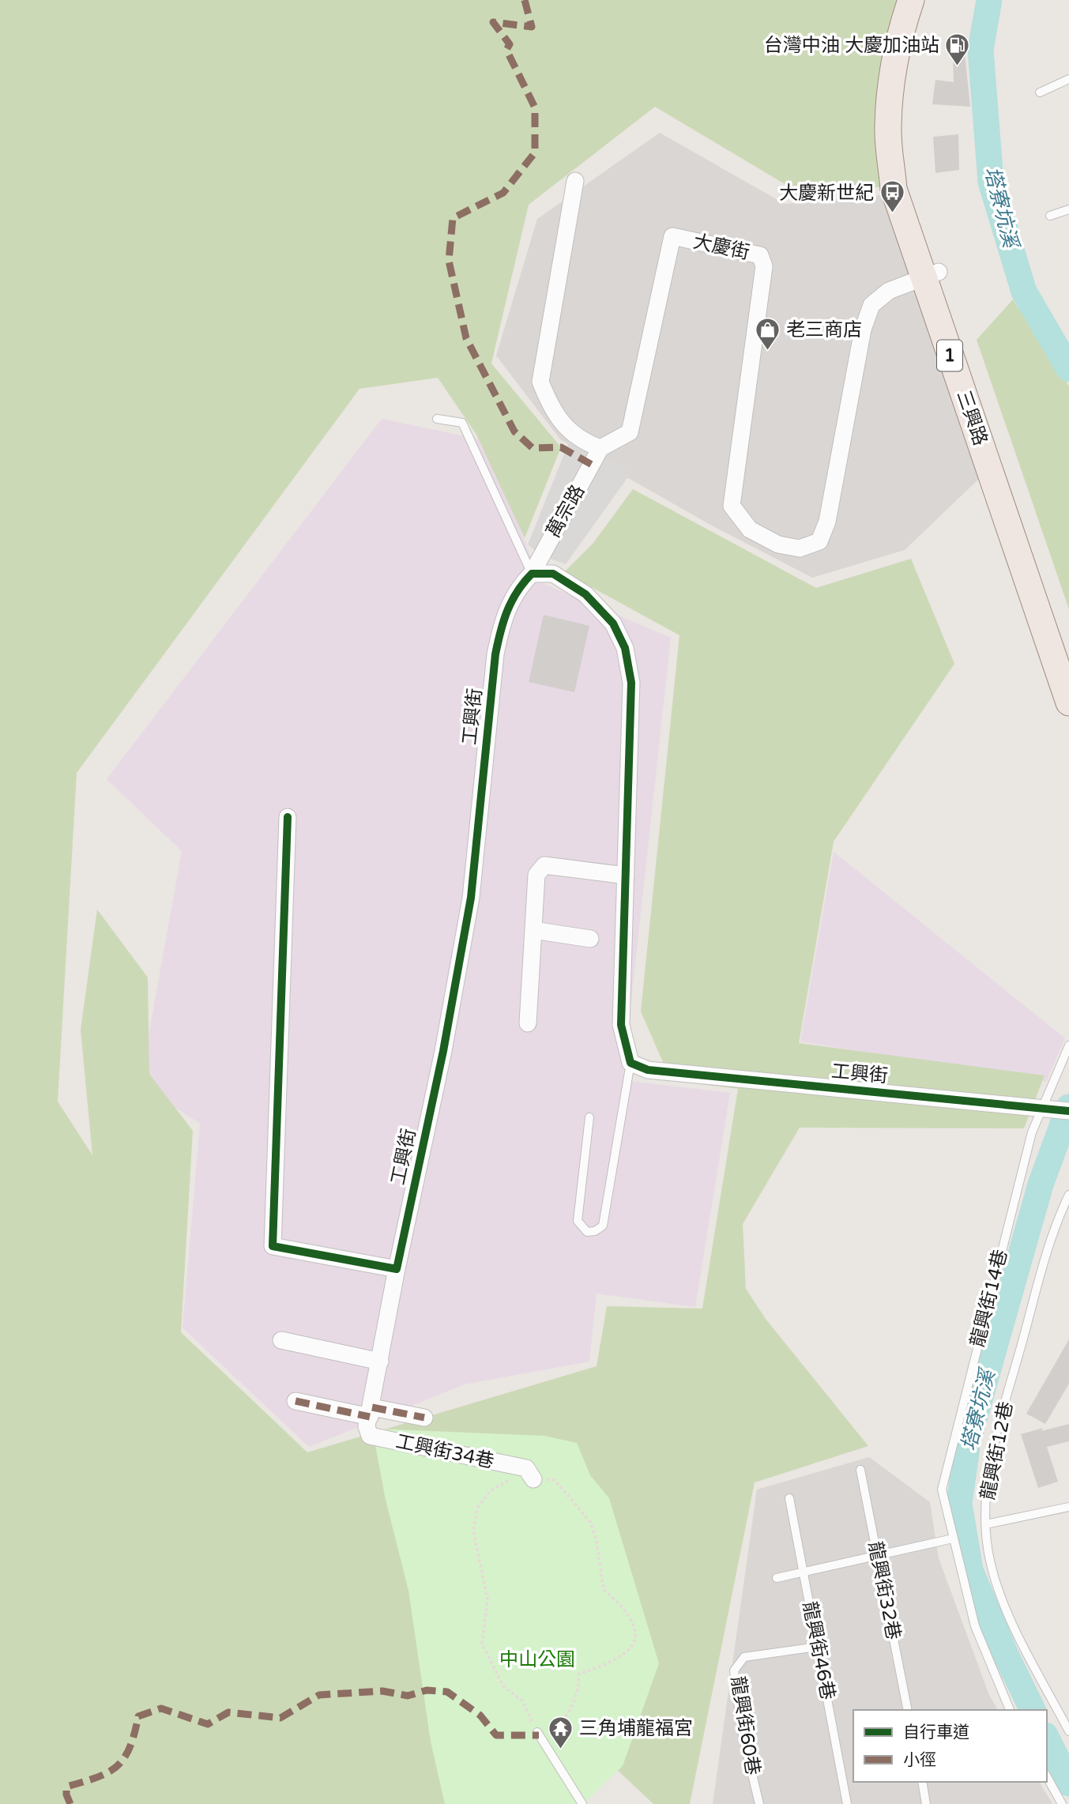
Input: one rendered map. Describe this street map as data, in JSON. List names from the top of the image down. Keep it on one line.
{"streets":{"main road":["1","三興路"],"street":["大慶街","萬宗路","工興街","工興街34巷"],"lane":["龍興街14巷","龍興街12巷","龍興街32巷","龍興街46巷","龍興街60巷"]},"crossings":[["大慶街","三興路"],["大慶街","萬宗路"],["萬宗路","工興街"],["工興街","龍興街14巷"],["工興街","工興街34巷"],["龍興街46巷","龍興街60巷"]],"water":["塔寮坑溪"],"parks":["中山公園"],"places":{"fuel station":["台灣中油 大慶加油站"],"bus stop":["大慶新世紀"],"shop":["老三商店"],"temple":["三角埔龍福宮"]},"legend":["自行車道","小徑"]}
